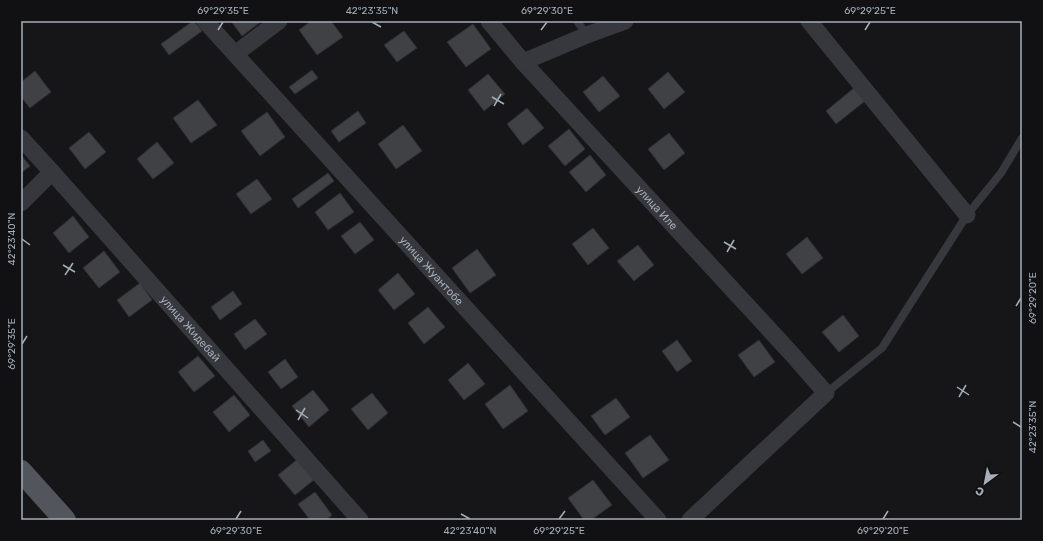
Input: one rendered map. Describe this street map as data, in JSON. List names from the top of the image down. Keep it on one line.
{"streets":{"street":["улица Иле","улица Жуантобе","улица Жидебай"]},"north":"bottom left","coordinates":["69°29'35\"E","42°23'35\"N","69°29'30\"E","69°29'25\"E","42°23'40\"N","69°29'20\"E"]}
